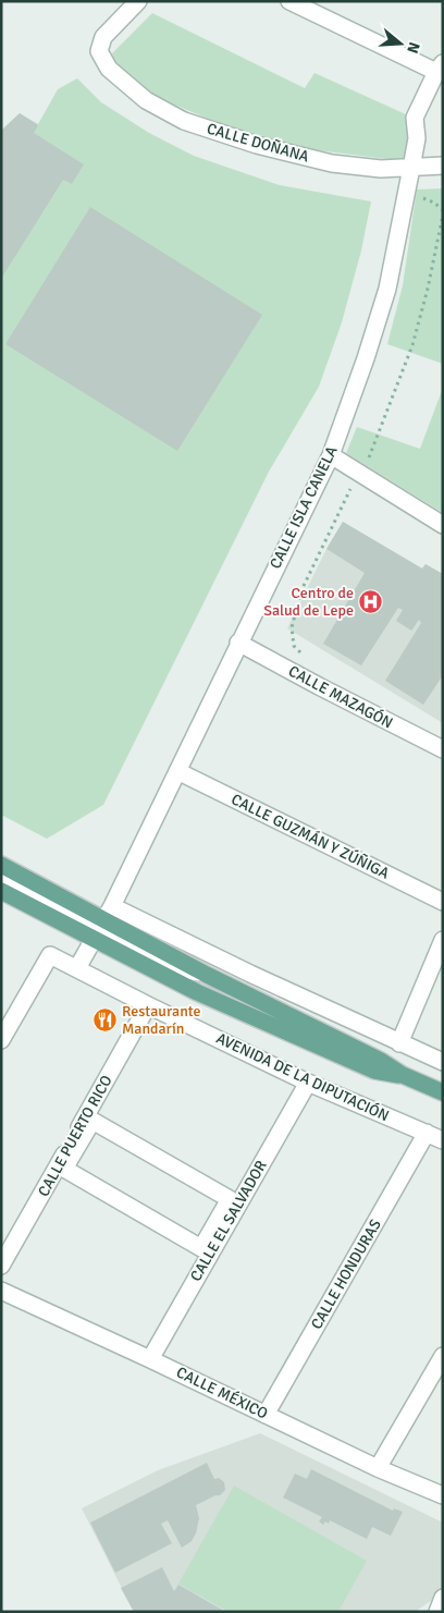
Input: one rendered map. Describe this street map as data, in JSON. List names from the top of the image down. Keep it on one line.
{"streets":{"street":["CALLE DOÑANA","CALLE ISLA CANELA","CALLE MAZAGÓN","CALLE GUZMÁN Y ZÚÑIGA","AVENIDA DE LA DIPUTACIÓN","CALLE PUERTO RICO","CALLE EL SALVADOR","CALLE HONDURAS","CALLE MÉXICO"]},"crossings":[["CALLE DOÑANA","CALLE ISLA CANELA"],["CALLE ISLA CANELA","CALLE MAZAGÓN"],["CALLE ISLA CANELA","CALLE GUZMÁN Y ZÚÑIGA"],["AVENIDA DE LA DIPUTACIÓN","CALLE PUERTO RICO"],["AVENIDA DE LA DIPUTACIÓN","CALLE EL SALVADOR"],["AVENIDA DE LA DIPUTACIÓN","CALLE HONDURAS"],["CALLE EL SALVADOR","CALLE MÉXICO"],["CALLE HONDURAS","CALLE MÉXICO"]],"places":{"hospital":["Centro de Salud de Lepe"],"restaurant":["Restaurante Mandarín"]},"north":"right"}
